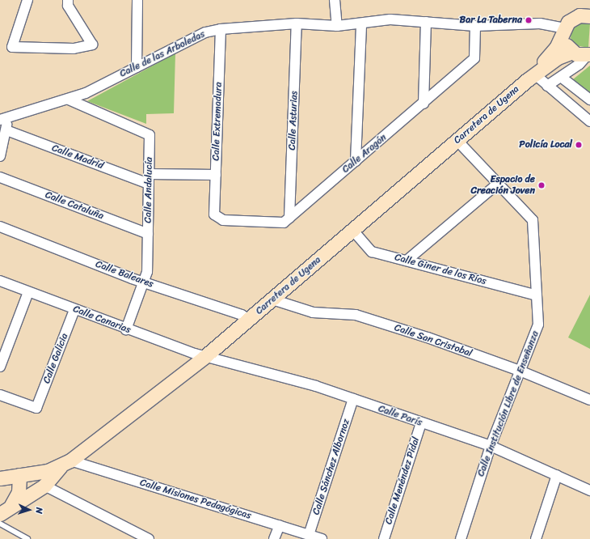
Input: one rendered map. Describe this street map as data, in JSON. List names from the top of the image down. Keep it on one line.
{"streets":{"main road":["Carretera de Ugena"],"street":["Calle de las Arboledas","Calle Asturias","Calle Extremadura","Calle Aragón","Calle Madrid","Calle Andalucía","Calle Cataluña","Calle Giner de los Ríos","Calle Baleares","Calle Canarias","Calle San Cristobal","Calle Galicia","Calle Institución Libre de Enseñanza","Calle París","Calle Sánchez Albornoz","Calle Menéndez Pidal","Calle Misiones Pedagógicas"]},"crossings":[["Calle de las Arboledas","Calle Asturias"],["Calle de las Arboledas","Calle Extremadura"],["Calle de las Arboledas","Calle Aragón"],["Calle de las Arboledas","Calle Andalucía"],["Carretera de Ugena","Calle Giner de los Ríos"],["Carretera de Ugena","Calle Baleares"],["Carretera de Ugena","Calle Canarias"],["Carretera de Ugena","Calle San Cristobal"],["Carretera de Ugena","Calle Institución Libre de Enseñanza"],["Carretera de Ugena","Calle París"],["Carretera de Ugena","Calle Misiones Pedagógicas"],["Calle Asturias","Calle Aragón"],["Calle Extremadura","Calle Aragón"],["Calle Extremadura","Calle Madrid"],["Calle Madrid","Calle Andalucía"],["Calle Andalucía","Calle Cataluña"],["Calle Andalucía","Calle Baleares"],["Calle Andalucía","Calle Canarias"],["Calle Giner de los Ríos","Calle Institución Libre de Enseñanza"],["Calle Canarias","Calle Galicia"],["Calle Canarias","Calle París"],["Calle San Cristobal","Calle Institución Libre de Enseñanza"],["Calle Institución Libre de Enseñanza","Calle París"],["Calle París","Calle Sánchez Albornoz"],["Calle París","Calle Menéndez Pidal"],["Calle Sánchez Albornoz","Calle Misiones Pedagógicas"]],"places":["Bar La Taberna","Policía Local","Espacio de Creación Joven"],"north":"right"}
